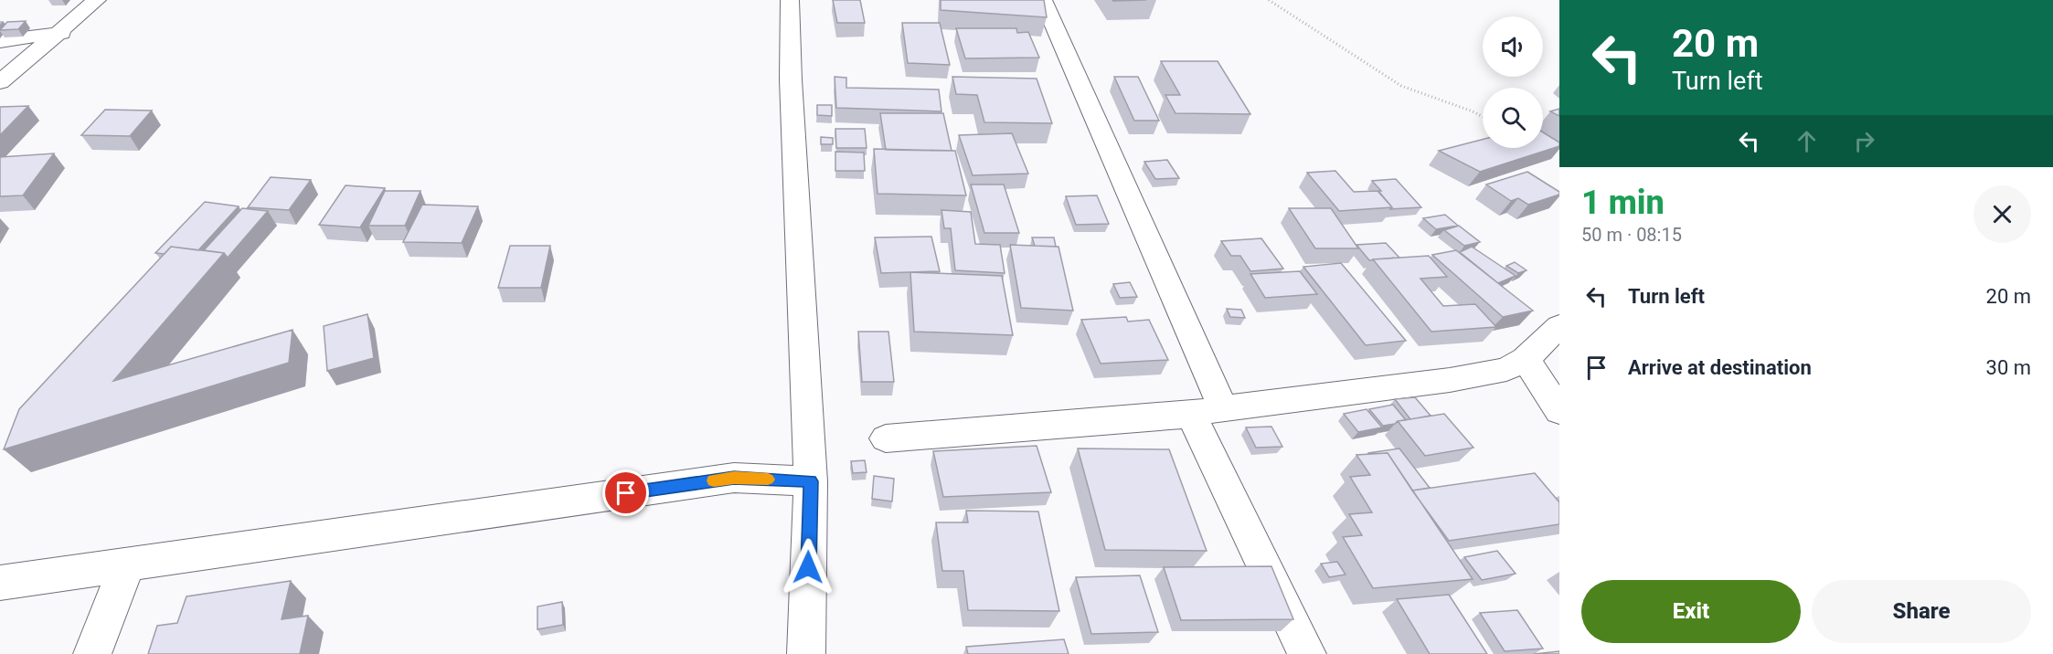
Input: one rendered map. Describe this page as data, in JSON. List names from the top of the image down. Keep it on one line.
{"page":{"turn":["20 m","Turn left"],"heading":["1 min","50 m · 08:15"],"list":[{"name":"Turn left","value":"20 m"},{"name":"Arrive at destination","value":"30 m"}],"buttons":["Exit","Share"]}}
